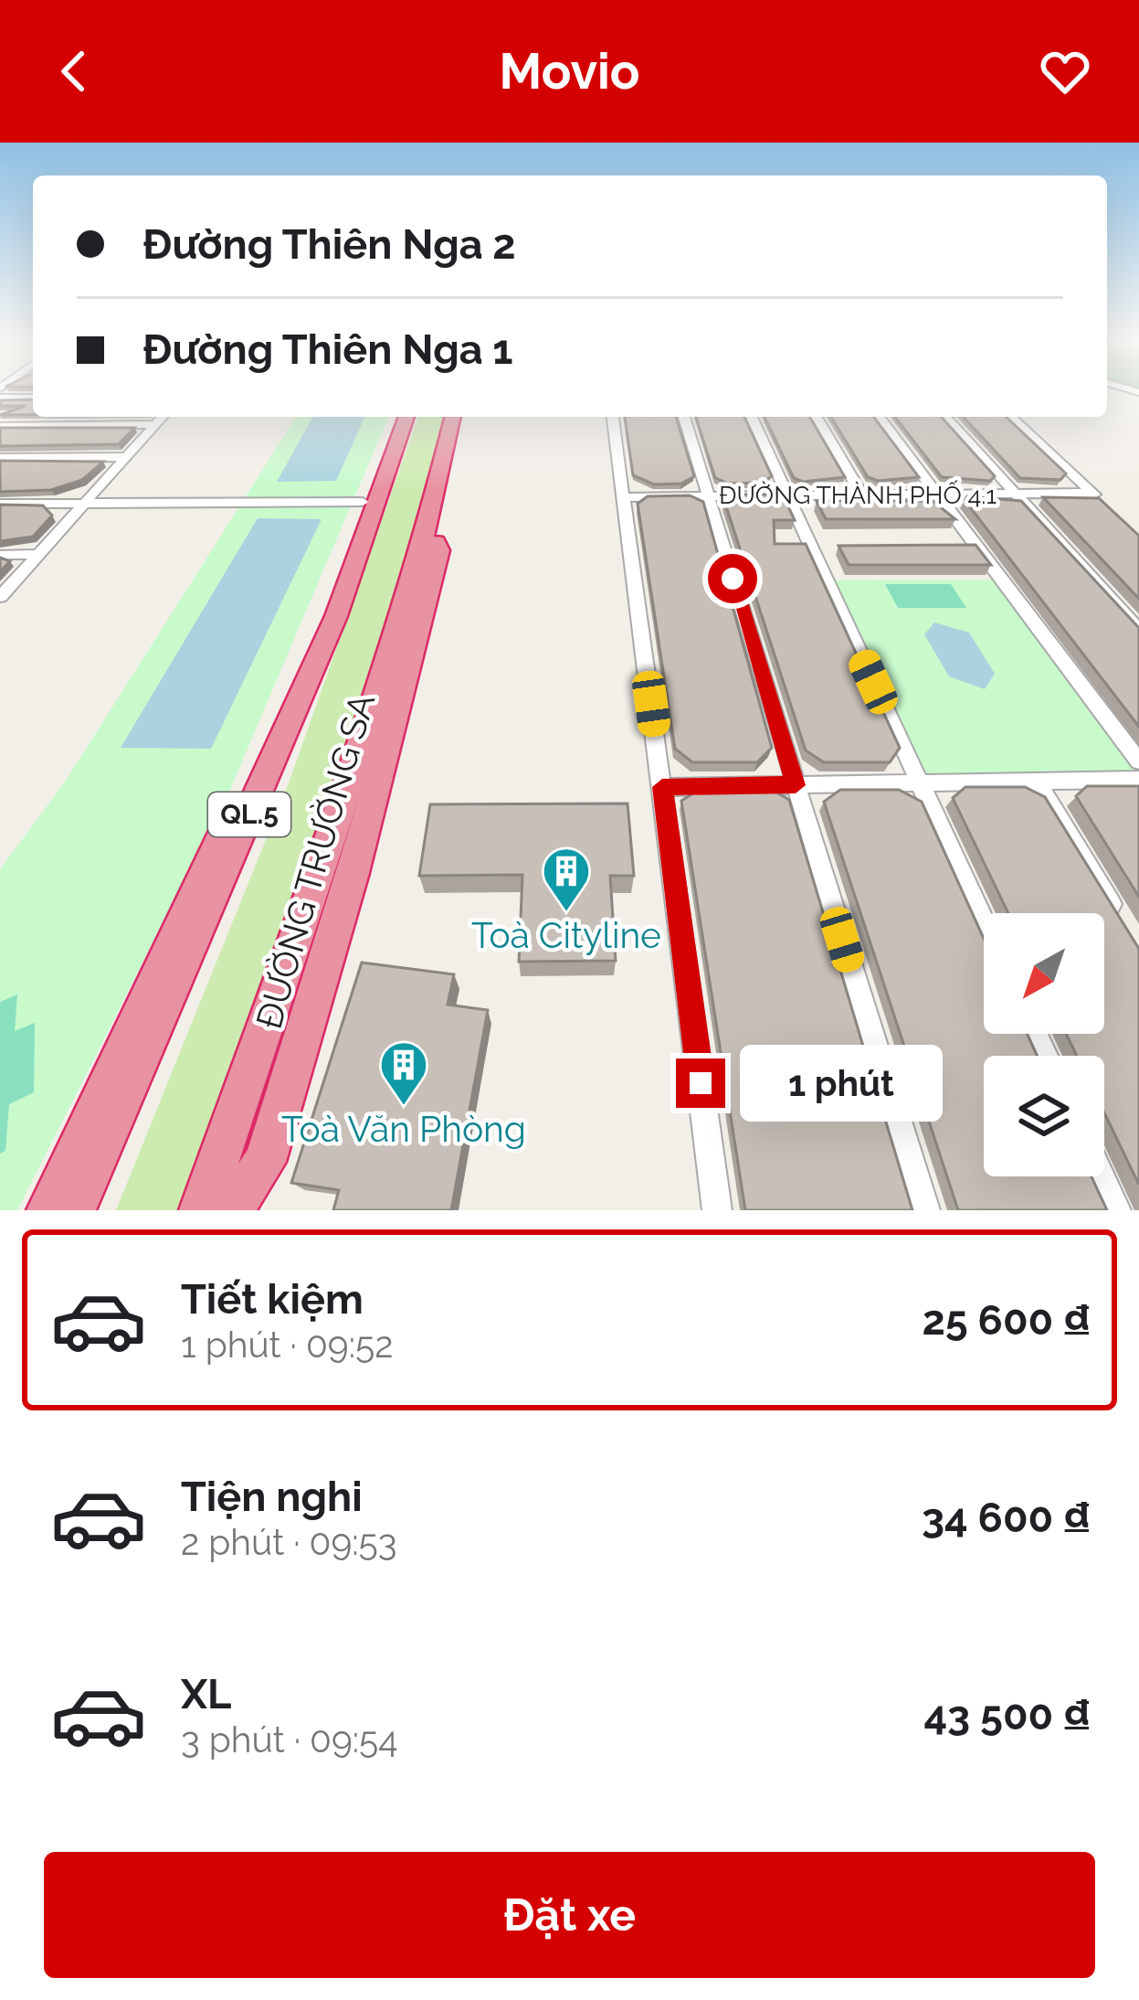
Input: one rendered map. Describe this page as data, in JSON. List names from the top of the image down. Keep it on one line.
{"streets":{"highway":["QL.5","ĐƯỜNG TRƯỜNG SA"],"street":["ĐƯỜNG THÀNH PHỐ 4.1"]},"places":{"building":["Toà Cityline","Toà Văn Phòng"]},"north":"bottom left","page":{"header":"Movio","banner":["Đường Thiên Nga 2","Đường Thiên Nga 1"],"bubble":"1 phút","list":[{"name":"Tiết kiệm","note":"1 phút · 09:52","value":"25 600 ₫"},{"name":"Tiện nghi","note":"2 phút · 09:53","value":"34 600 ₫"},{"name":"XL","note":"3 phút · 09:54","value":"43 500 ₫"}],"buttons":"Đặt xe"}}
